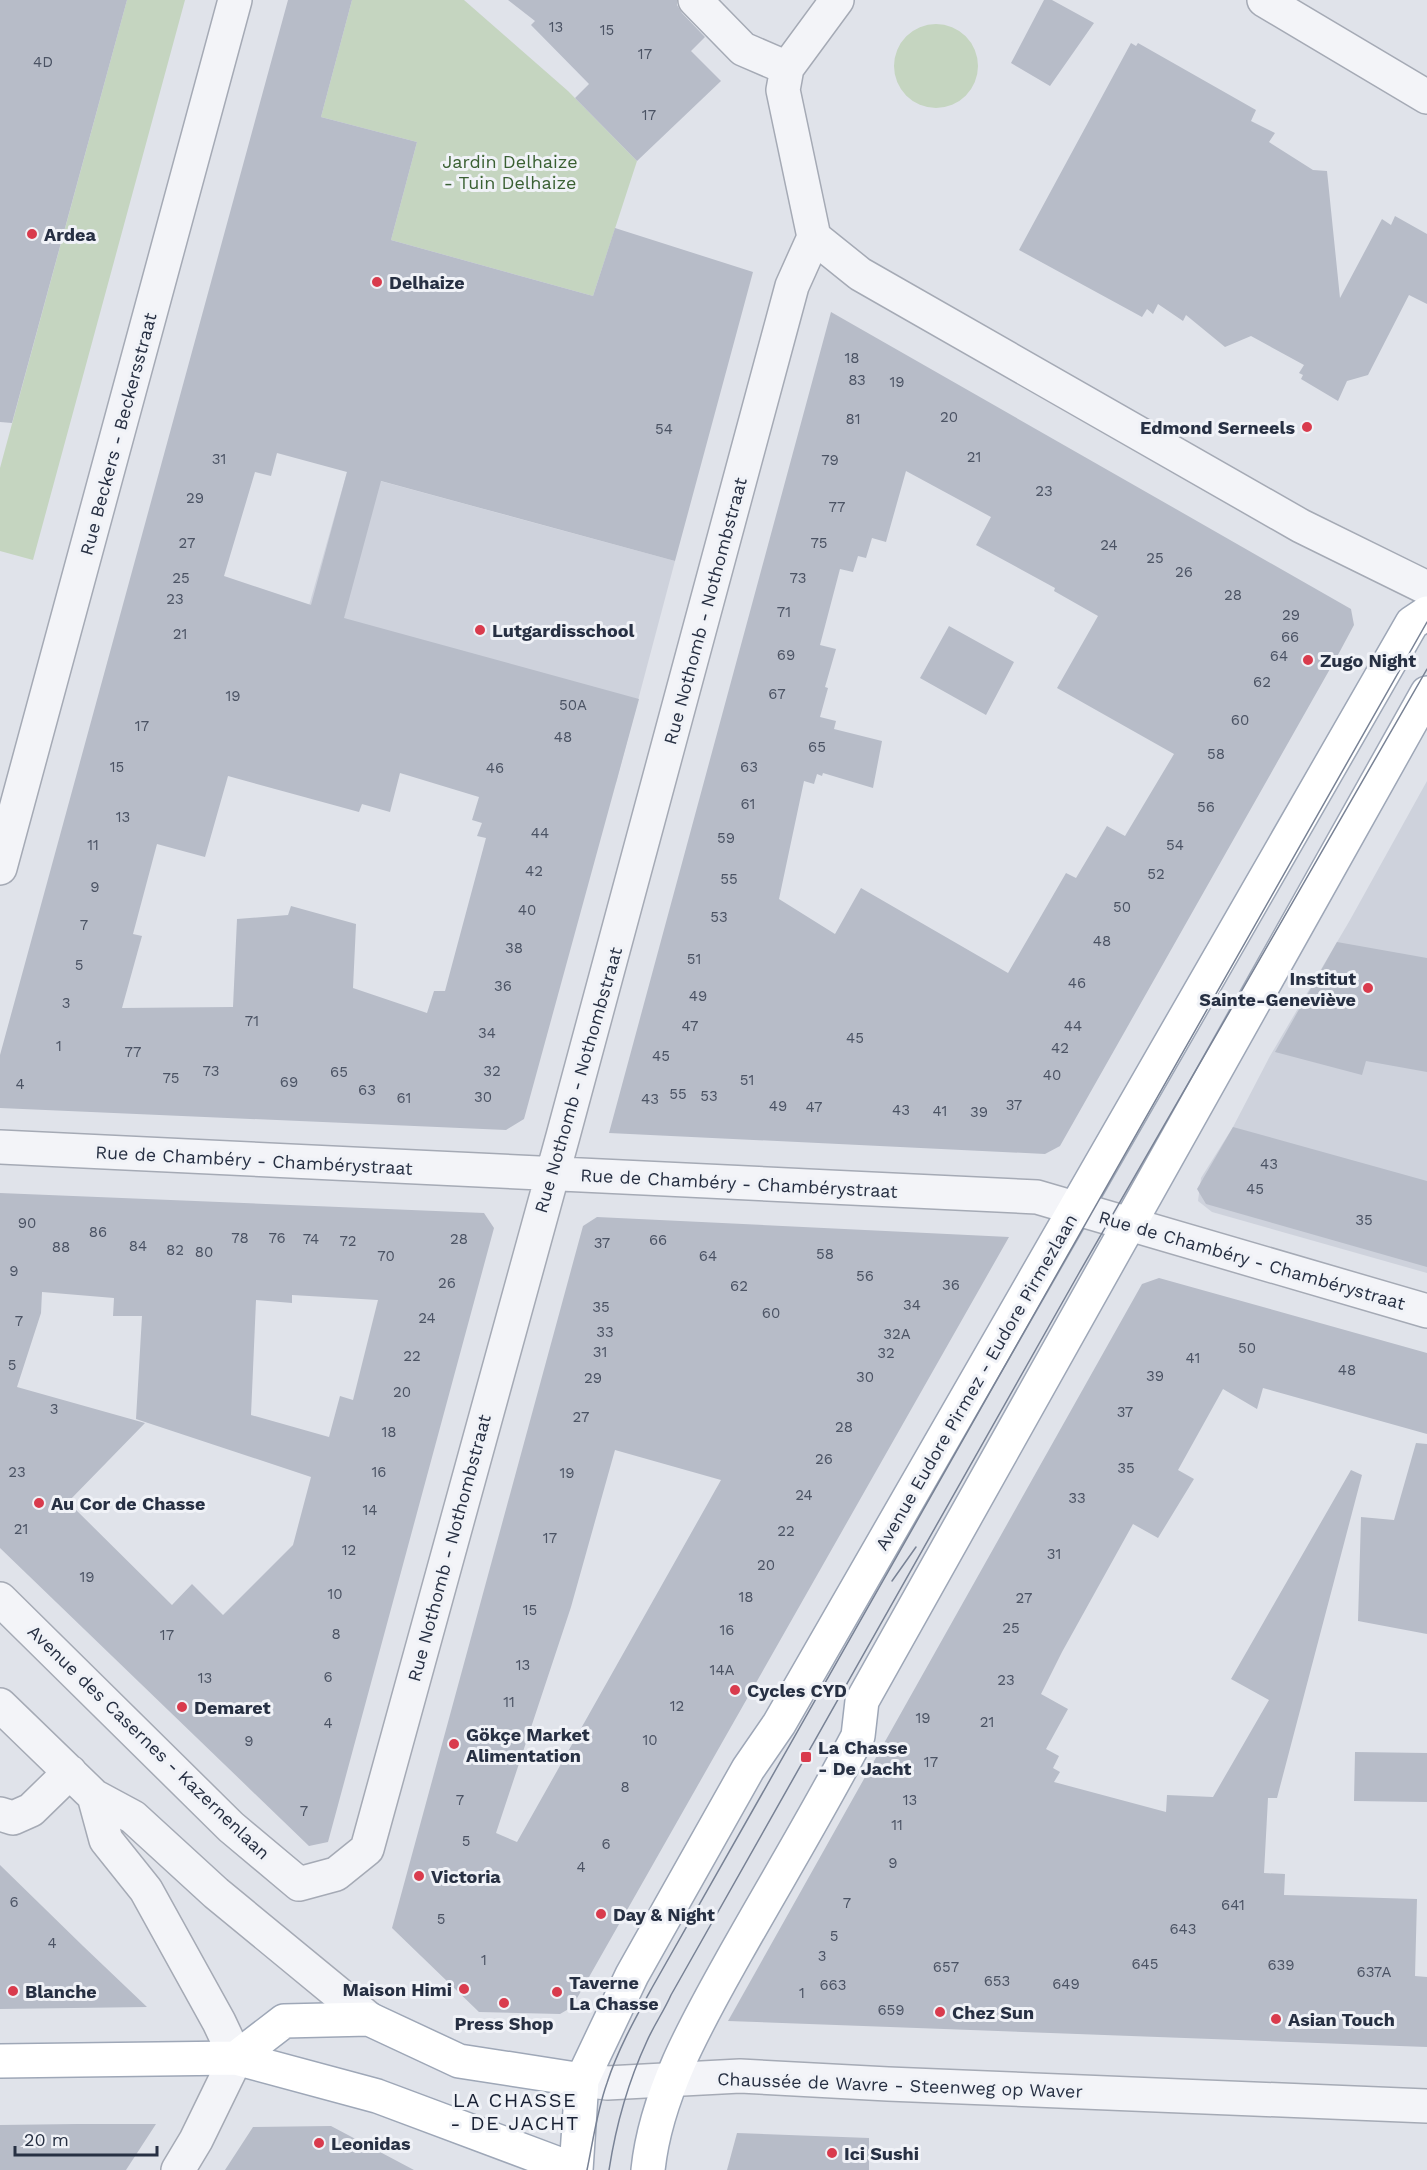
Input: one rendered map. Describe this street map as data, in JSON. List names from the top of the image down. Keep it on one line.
{"streets":{"main road":["Avenue Eudore Pirmez - Eudore Pirmezlaan","Chaussée de Wavre - Steenweg op Waver"],"street":["Rue Beckers - Beckersstraat","Rue Nothomb - Nothombstraat","Rue de Chambéry - Chambérystraat","Avenue des Casernes - Kazernenlaan"]},"crossings":[["Rue Nothomb - Nothombstraat","Rue de Chambéry - Chambérystraat"],["Rue Nothomb - Nothombstraat","Avenue des Casernes - Kazernenlaan"],["Rue de Chambéry - Chambérystraat","Avenue Eudore Pirmez - Eudore Pirmezlaan"],["Avenue Eudore Pirmez - Eudore Pirmezlaan","Chaussée de Wavre - Steenweg op Waver"]],"districts":["LA CHASSE - DE JACHT"],"parks":["Jardin Delhaize - Tuin Delhaize"],"places":{"other":["Ardea","Delhaize","Edmond Serneels","Lutgardisschool","Zugo Night","Institut Sainte-Geneviève","Au Cor de Chasse","Cycles CYD","Demaret","Gökçe Market Alimentation","Victoria","Day & Night","Maison Himi","Blanche","Taverne La Chasse","Press Shop","Chez Sun","Asian Touch","Leonidas","Ici Sushi"],"transit":["La Chasse - De Jacht"]},"house_numbers":["13","15","17","4D","17","18","83","19","20","81","54","21","31","79","23","29","77","27","75","24","25","26","25","73","28","23","71","29","21","66","69","64","62","67","19","50A","60","17","48","65","58","15","63","46","61","56","13","44","59","11","54","42","52","55","9","50","40","53","7","48","38","51","5","46","36","49","3","71","47","44","34","45","1","42","77","45","73","32","65","40","75","51","69","4","63","55","53","30","61","43","37","49","47","43","41","39","43","45","35","90","86","78","76","74","28","66","72","37","84","88","82","80","58","70","64","9","56","26","36","62","34","35","60","24","7","33","32A","50","31","32","22","41","5","48","39","30","29","20","3","37","27","28","18","26","35","23","16","19","24","33","14","21","22","17","12","31","20","19","10","18","27","15","25","16","8","17","13","14A","6","13","23","11","12","19","21","4","10","9","17","8","7","13","7","11","5","6","9","4","6","7","641","5","643","5","4","3","1","645","639","657","637A","653","649","663","1","659"],"scale_bar":"20 m"}
